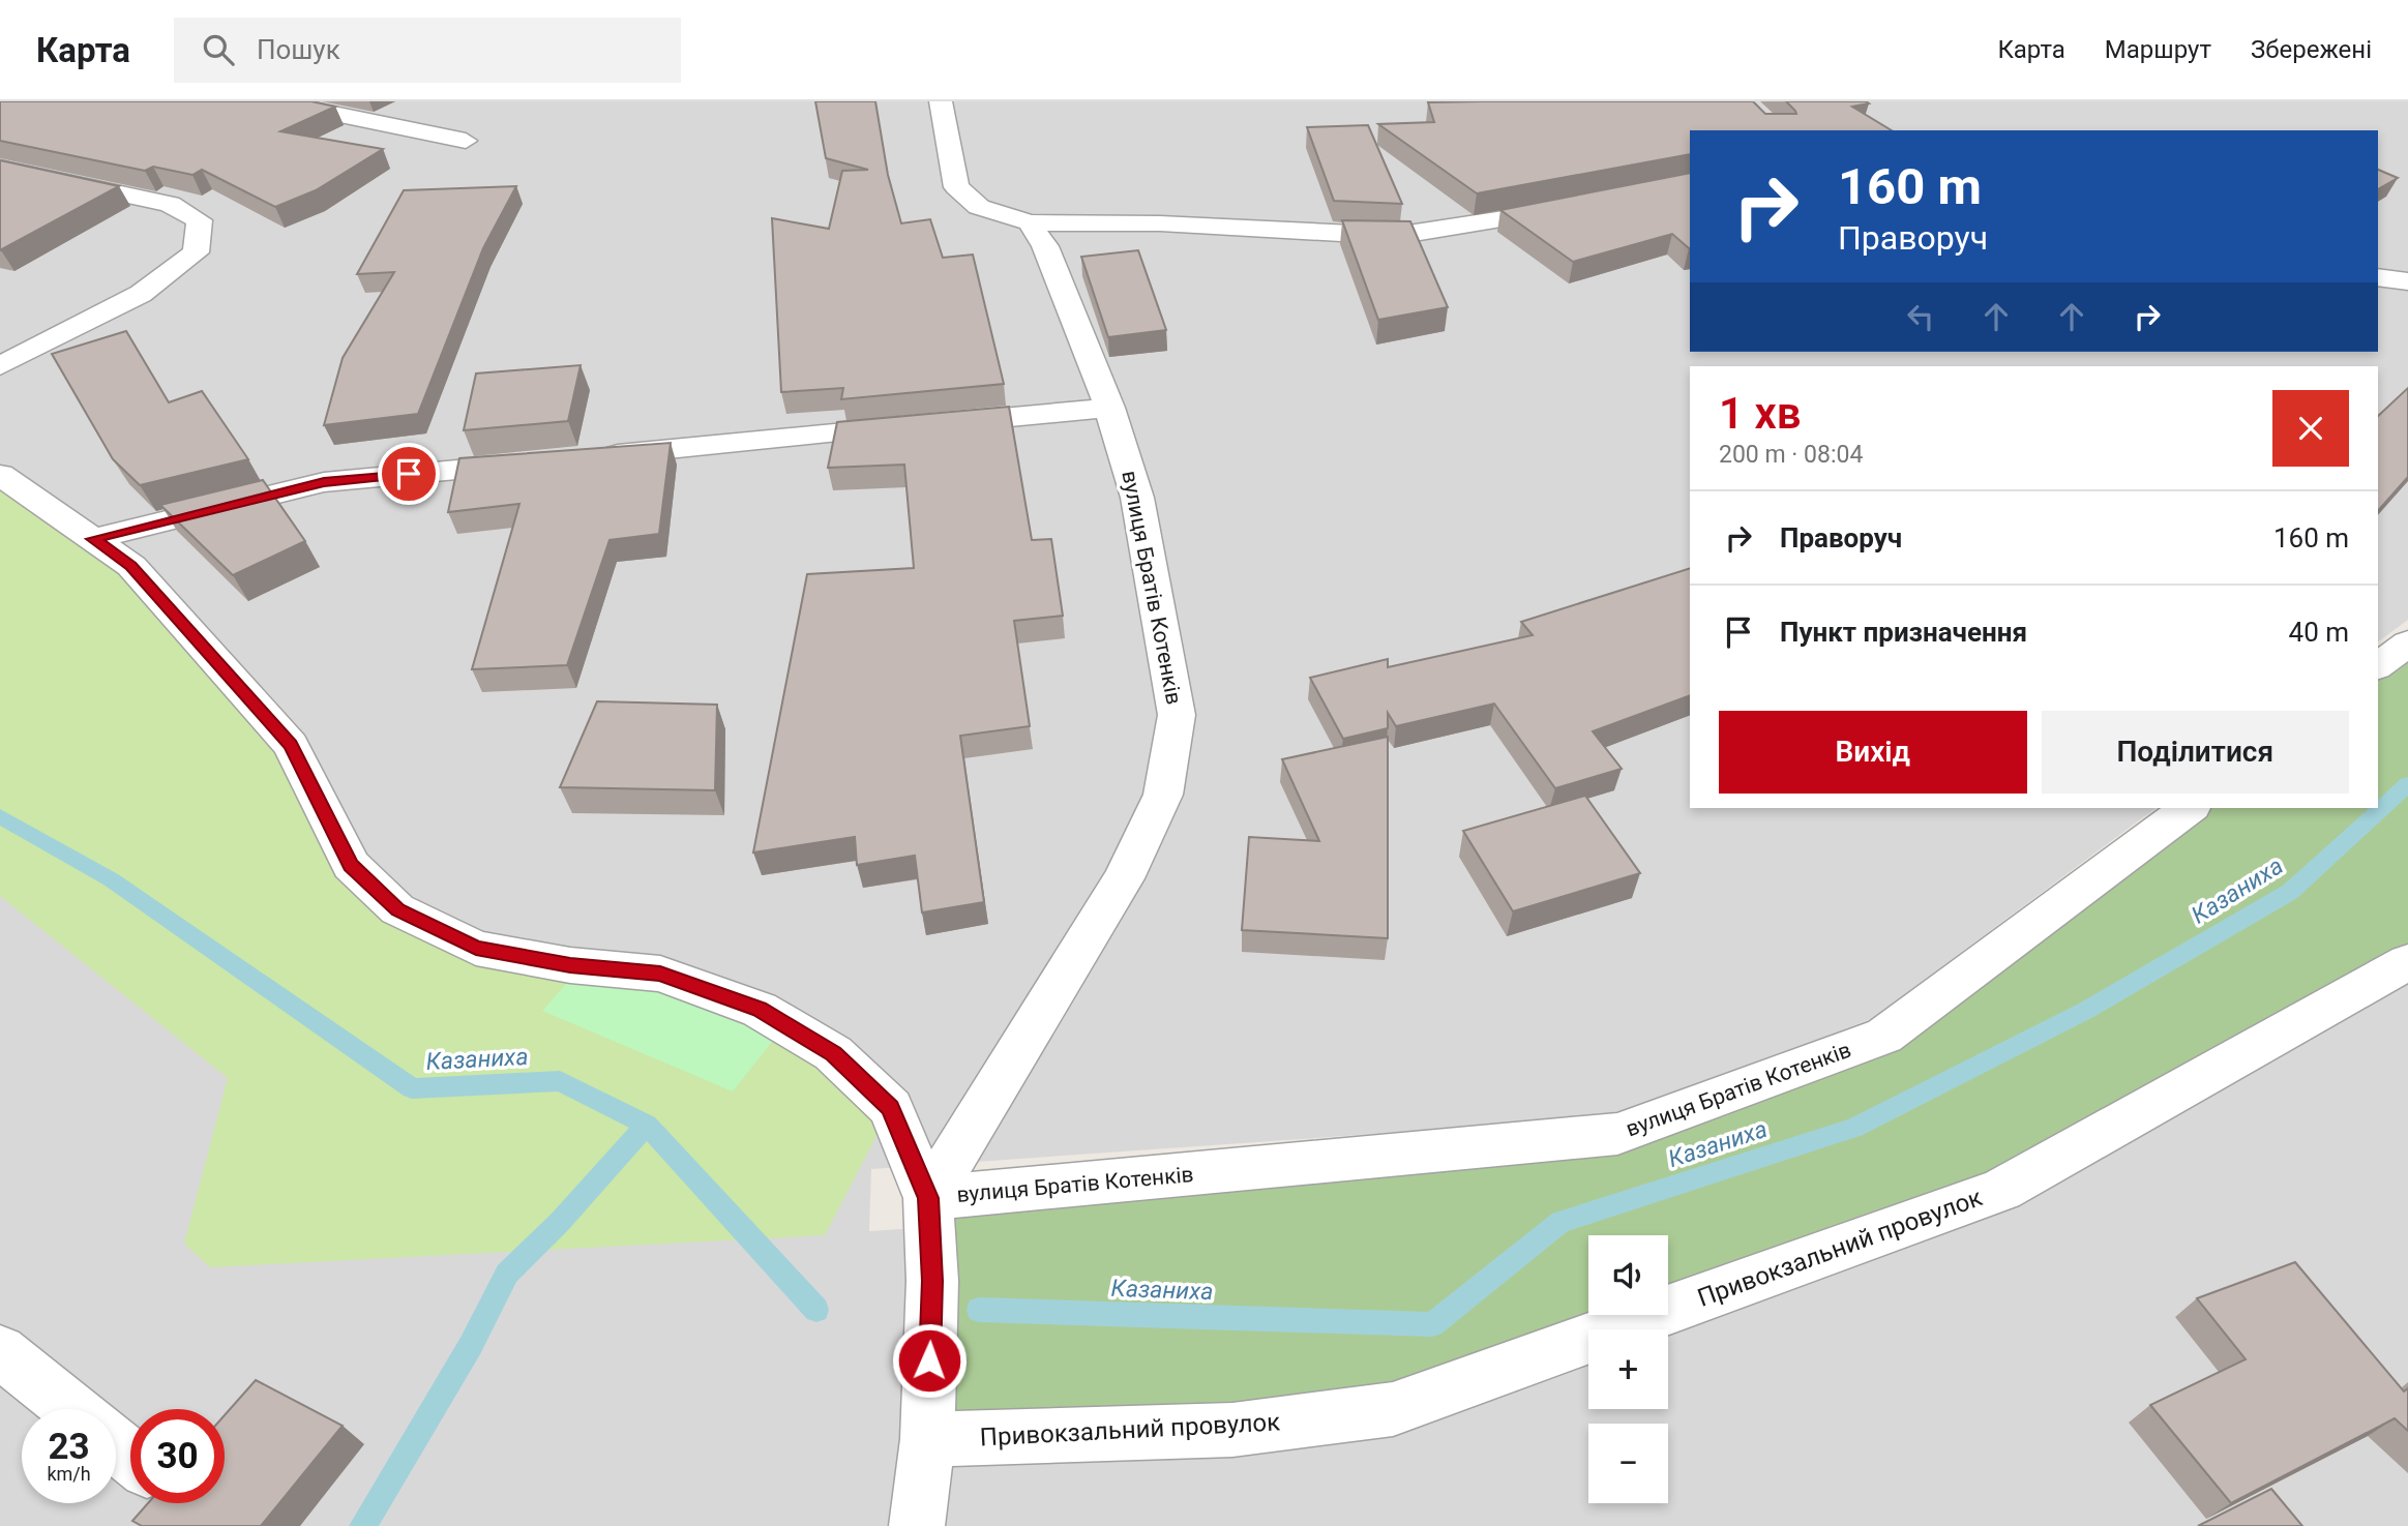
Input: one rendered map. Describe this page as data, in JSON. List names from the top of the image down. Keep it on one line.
{"streets":{"street":["вулиця Братів Котенків","Привокзальний провулок"]},"water":["Казаниха"],"page":{"header":"Карта","search":"Пошук","nav":["Карта","Маршрут","Збережені"],"turn":["160 m","Праворуч"],"heading":["1 хв","200 m · 08:04"],"list":[{"name":"Праворуч","value":"160 m"},{"name":"Пункт призначення","value":"40 m"}],"buttons":["Вихід","Поділитися"],"map_buttons":["+","−"],"speed":"23 km/h","limit":"30"}}
